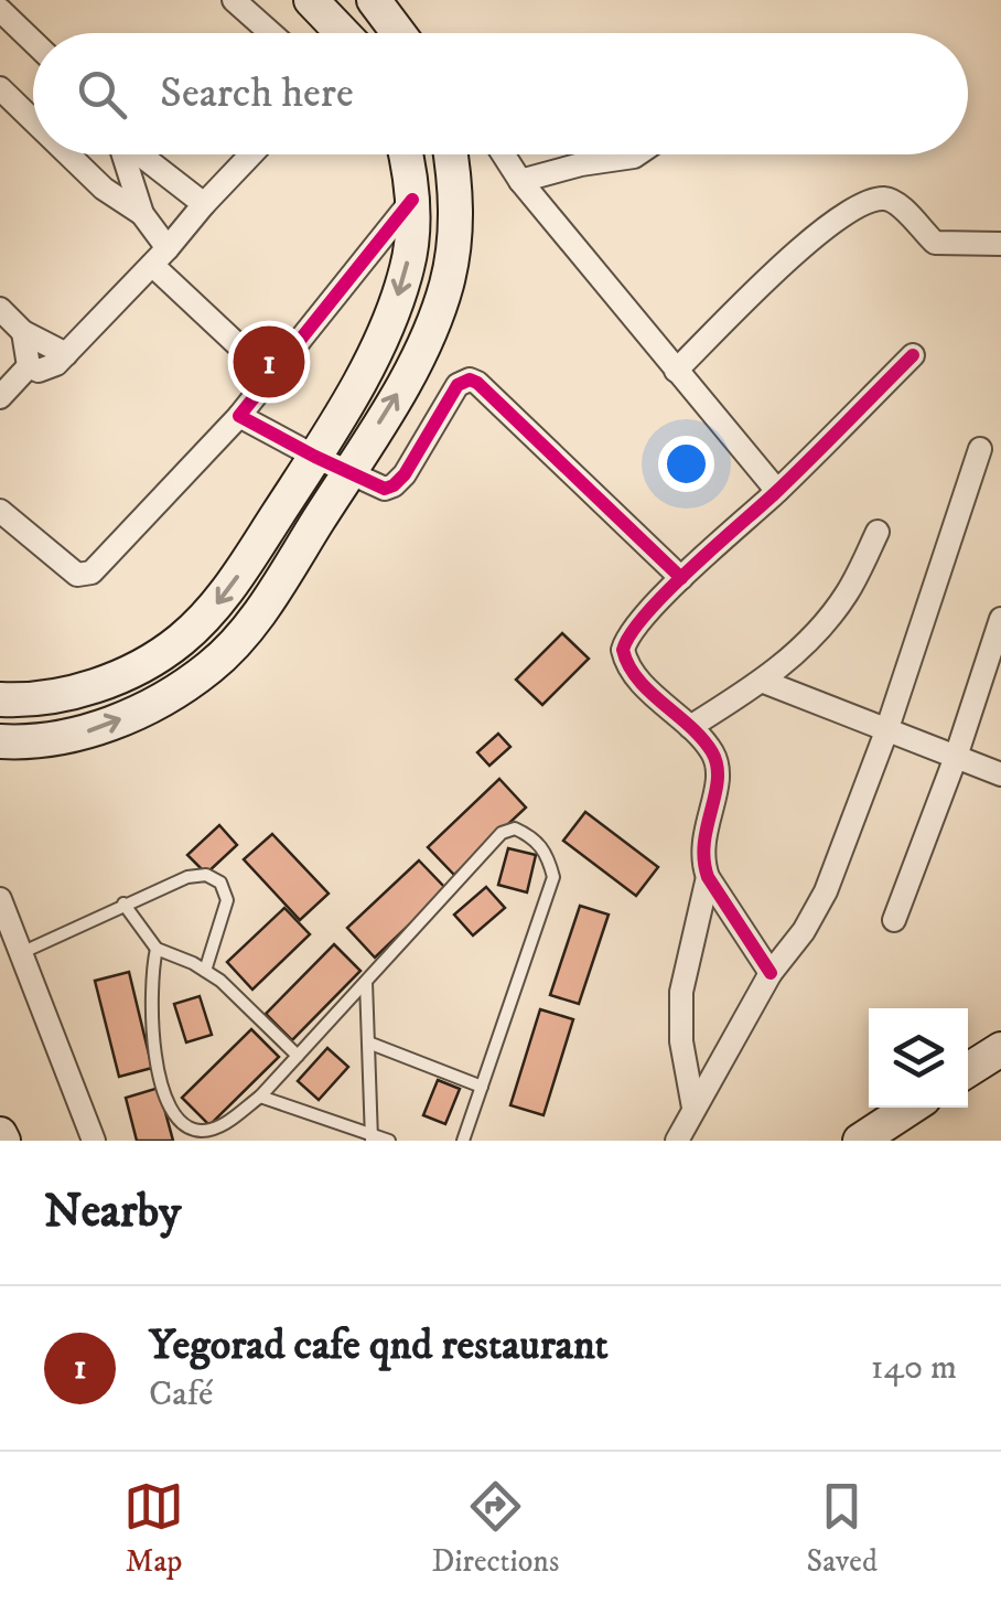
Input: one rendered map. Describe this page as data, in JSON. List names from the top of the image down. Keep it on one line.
{"page":{"search":"Search here","pins":"1","heading":"Nearby","list":[{"mark":"1","name":"Yegorad cafe qnd restaurant","note":"Café","value":"140 m"}],"nav":["Map","Directions","Saved"]}}
